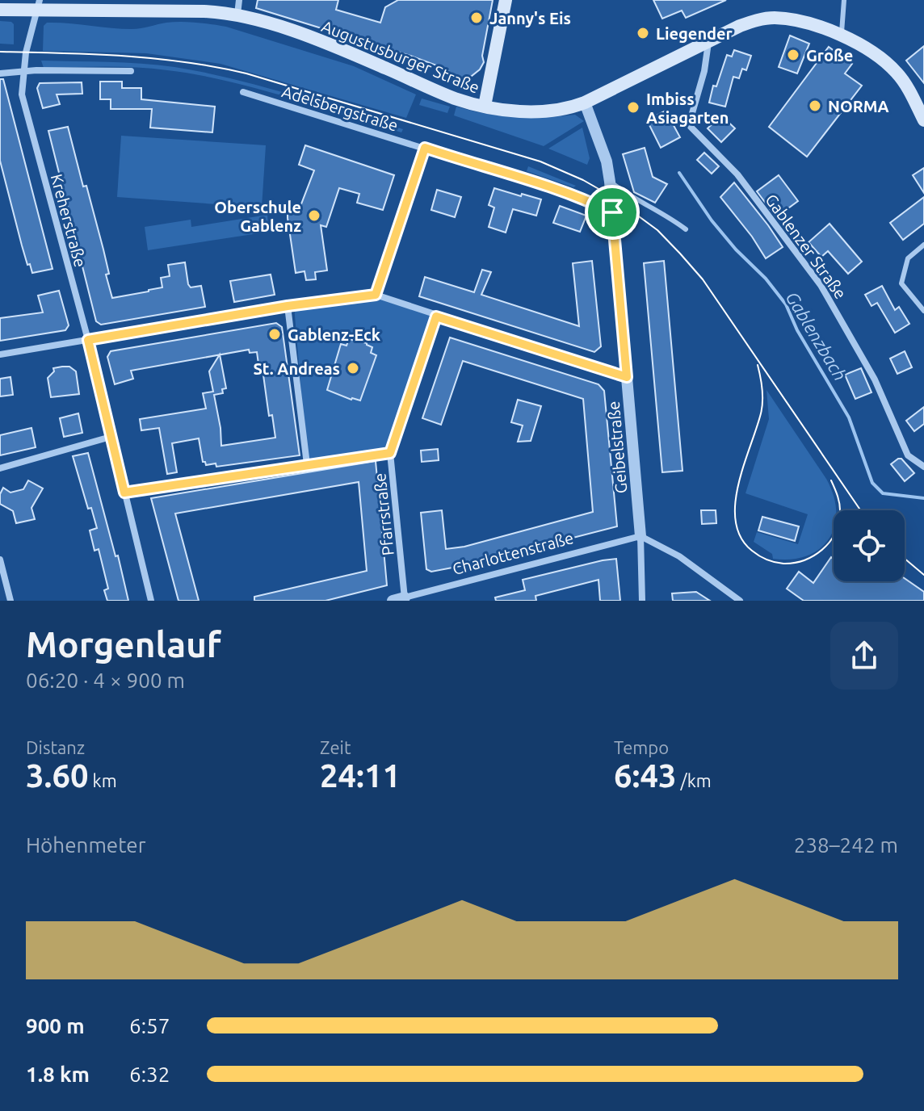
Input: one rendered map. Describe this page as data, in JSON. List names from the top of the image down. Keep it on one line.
{"streets":{"main road":["Augustusburger Straße"],"street":["Adelsbergstraße","Kreherstraße","Gablenzer Straße","Geibelstraße","Pfarrstraße","Charlottenstraße"]},"crossings":[["Augustusburger Straße","Kreherstraße"],["Augustusburger Straße","Gablenzer Straße"],["Augustusburger Straße","Geibelstraße"],["Adelsbergstraße","Geibelstraße"],["Geibelstraße","Charlottenstraße"],["Pfarrstraße","Charlottenstraße"]],"water":["Gablenzbach"],"places":["Janny's Eis","Liegender","Große","NORMA","Imbiss Asiagarten","Oberschule Gablenz","Gablenz-Eck","St. Andreas"],"page":{"heading":["Morgenlauf","06:20 · 4 × 900 m"],"stats":[["Distanz","3.60 km"],["Zeit","24:11"],["Tempo","6:43 /km"]],"chart":["Höhenmeter","238–242 m"],"list":[{"name":"900 m","note":"6:57"},{"name":"1.8 km","note":"6:32"}]}}
